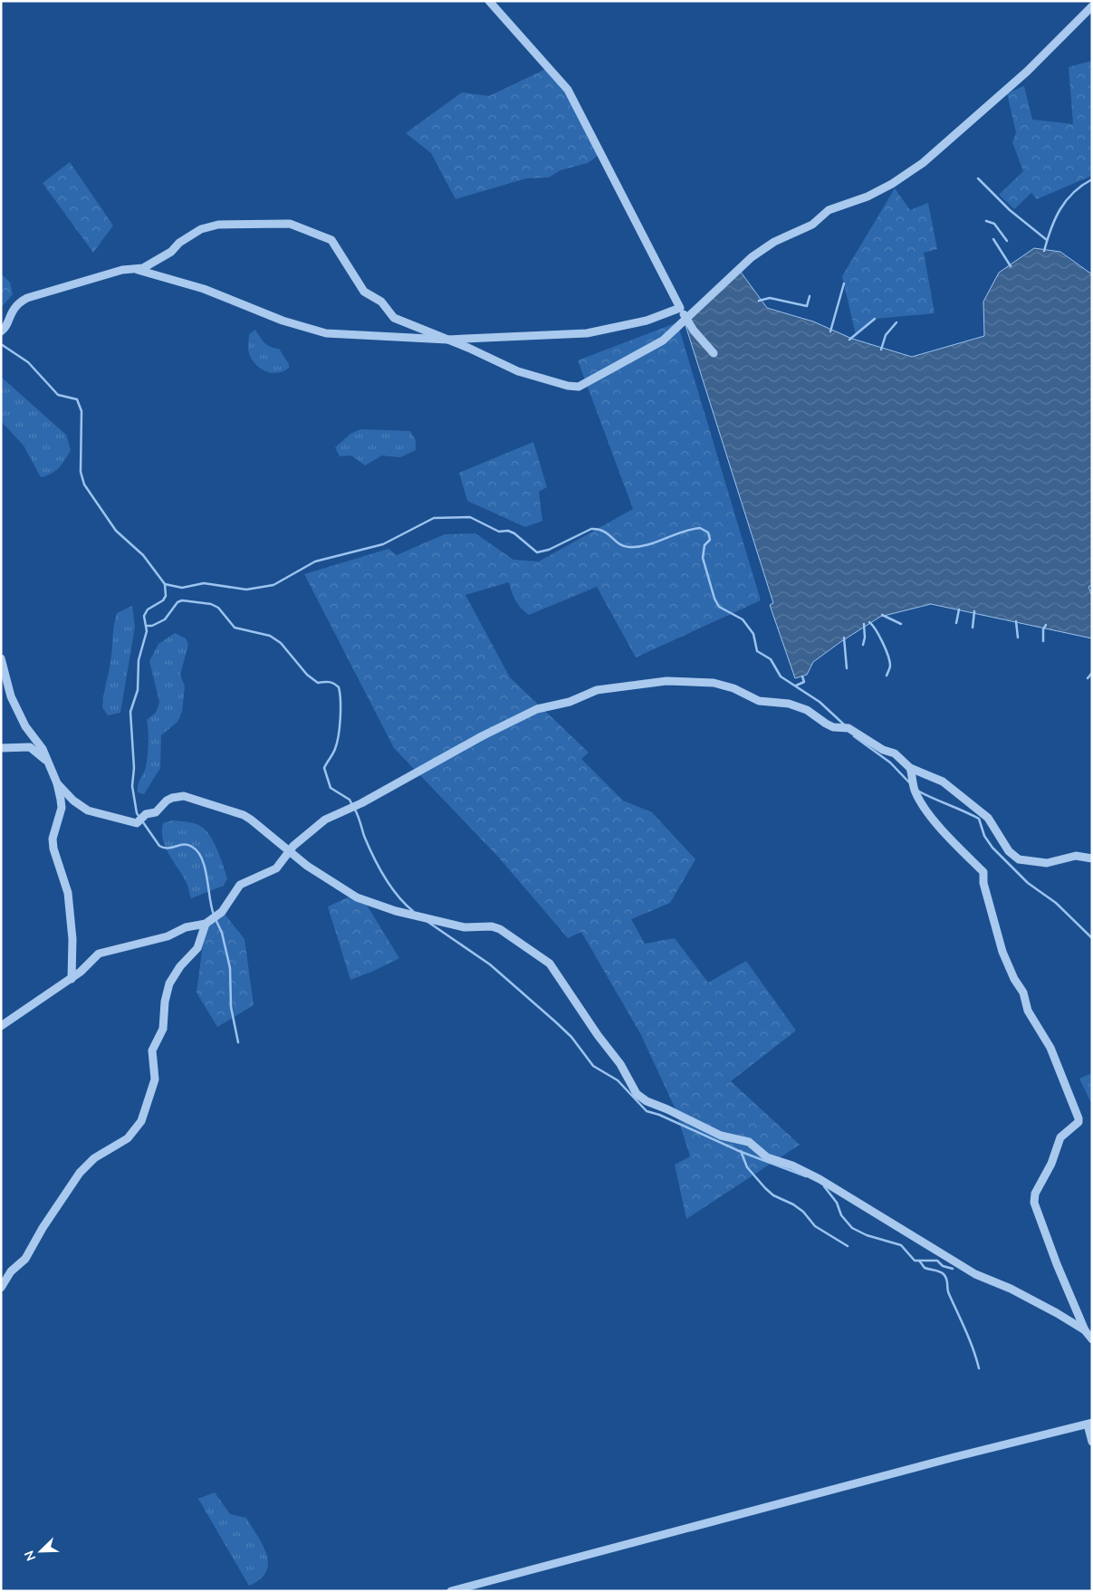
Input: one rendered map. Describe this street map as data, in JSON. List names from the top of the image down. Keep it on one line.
{"north":"bottom left"}
